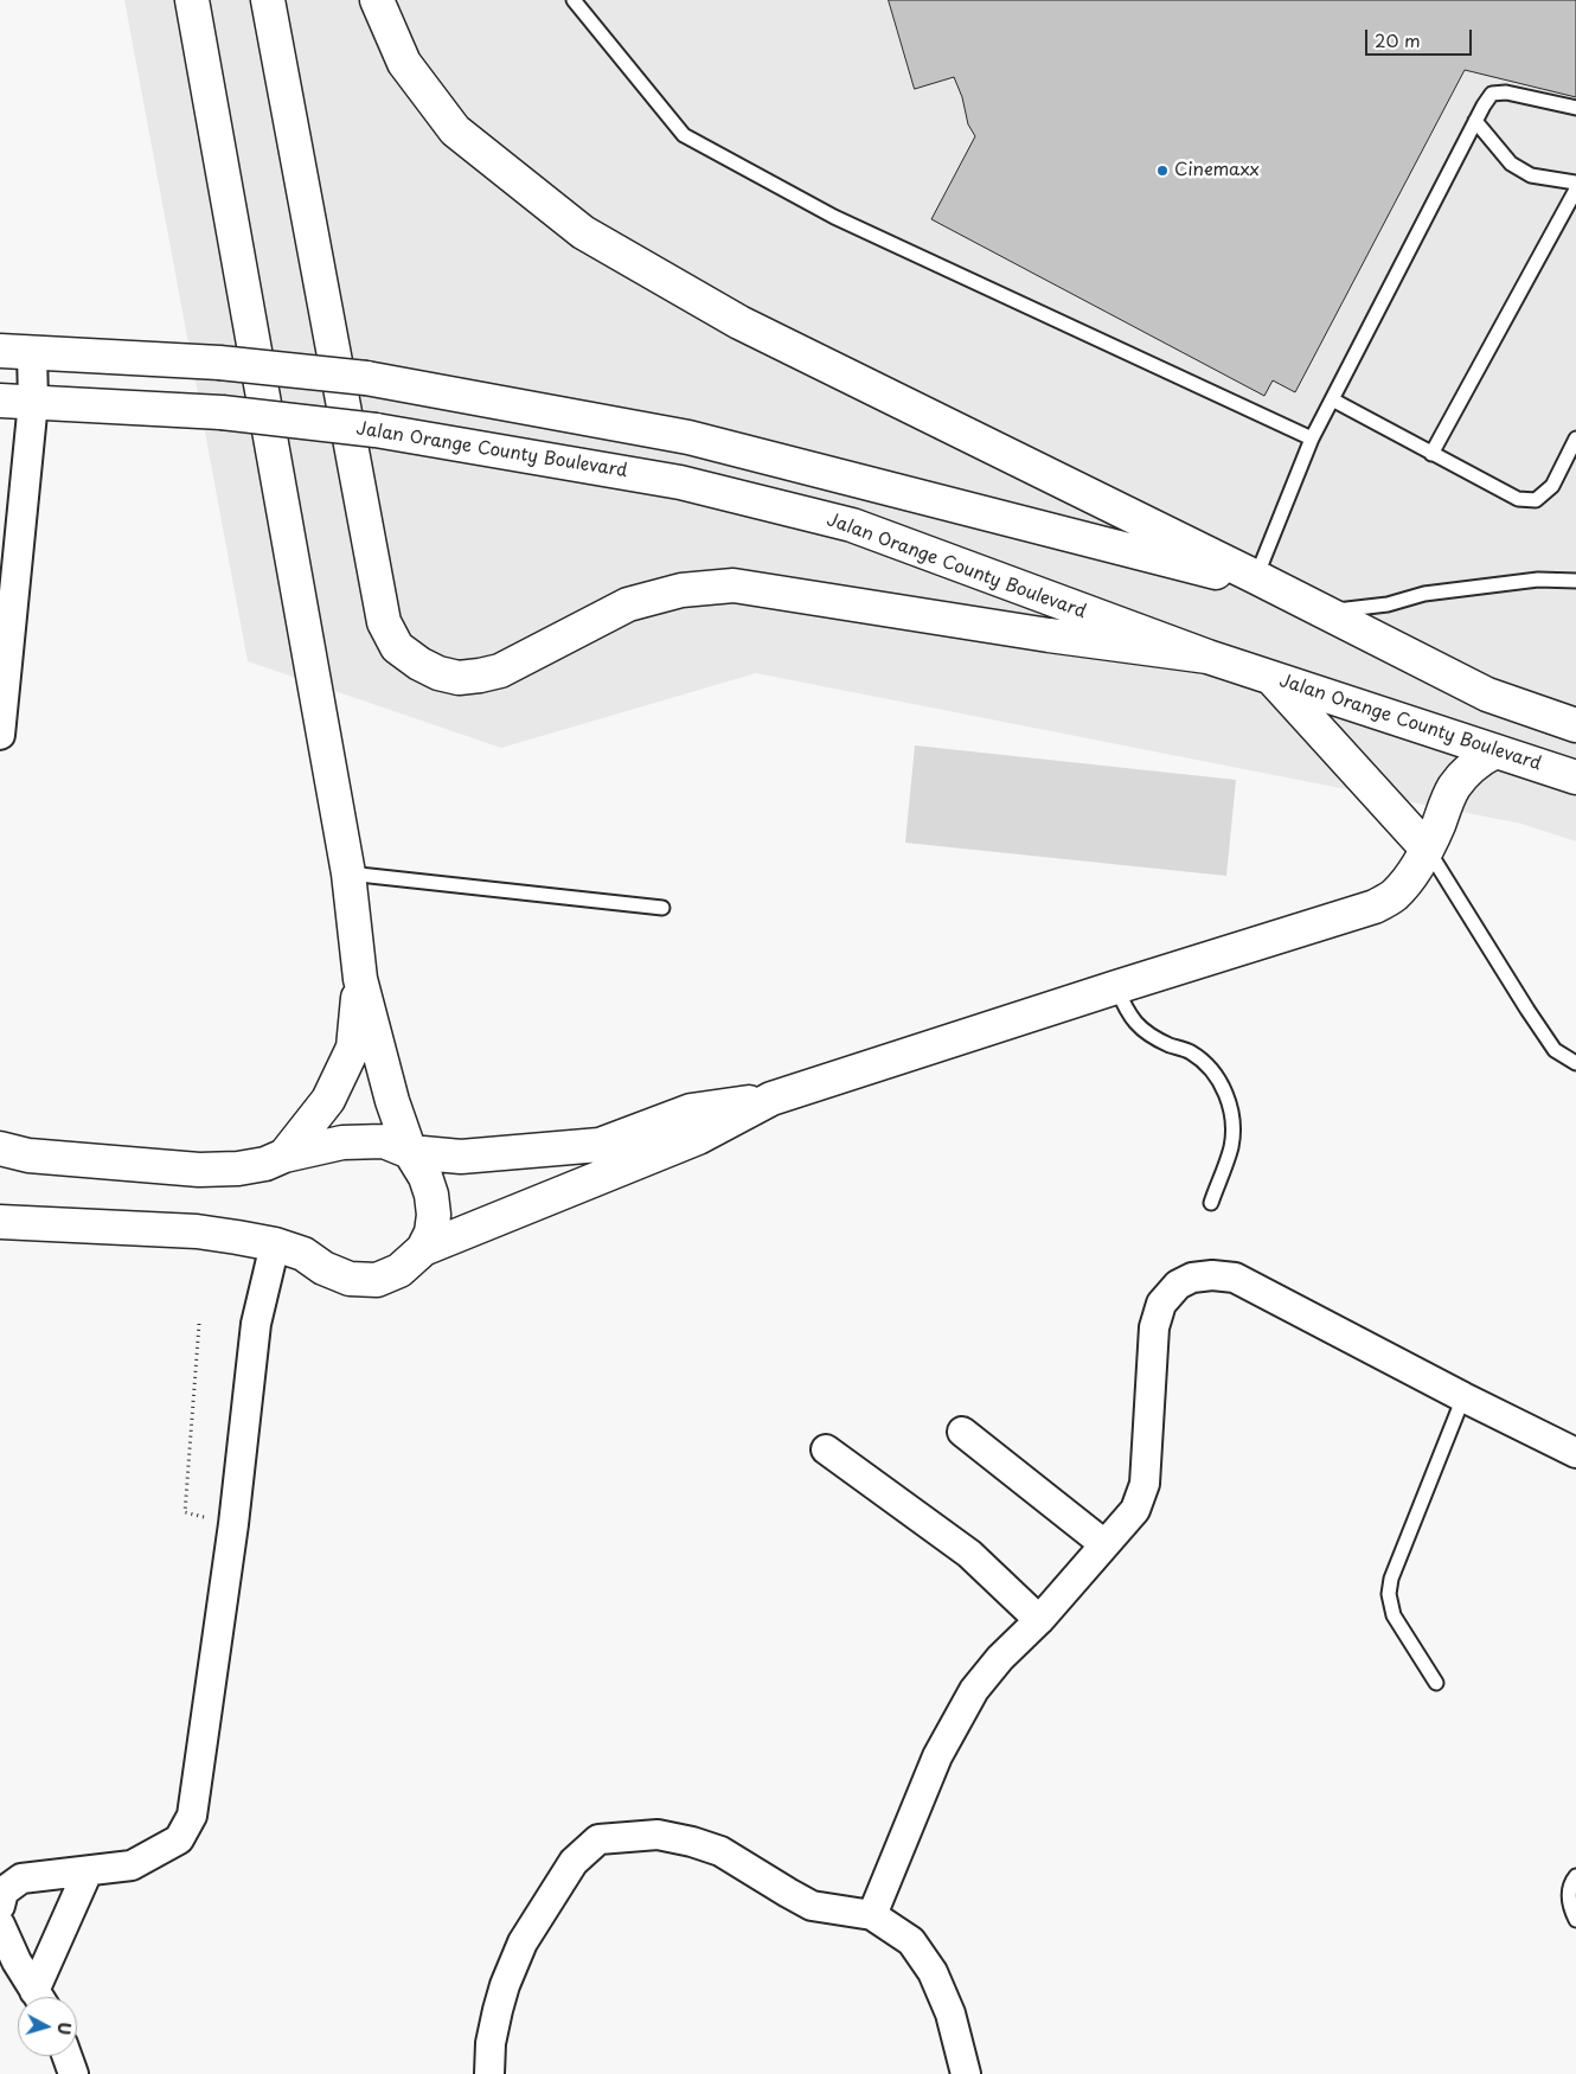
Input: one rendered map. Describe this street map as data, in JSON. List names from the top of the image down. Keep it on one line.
{"streets":{"main road":["Jalan Orange County Boulevard"]},"places":["Cinemaxx"],"scale_bar":"20 m","north":"right"}
